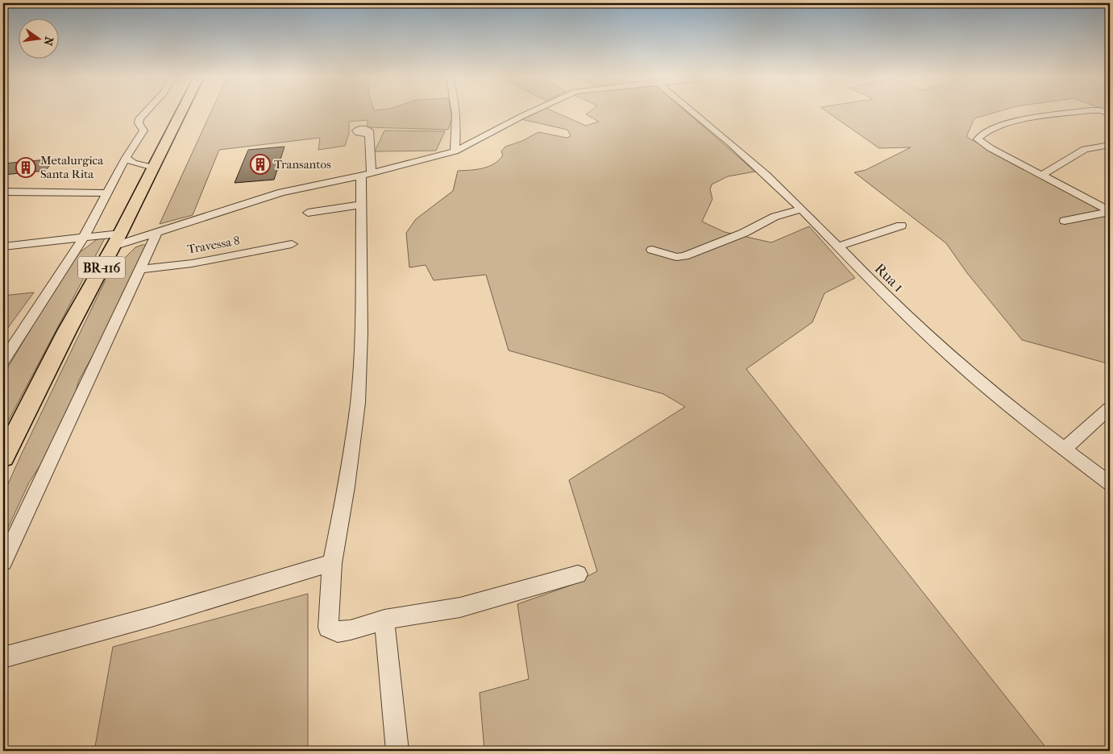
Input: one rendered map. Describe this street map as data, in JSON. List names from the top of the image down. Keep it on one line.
{"streets":{"highway":["BR-116"],"street":["Travessa 8","Rua 1"]},"places":{"building":["Transantos","Metalurgica Santa Rita"]},"north":"right"}
